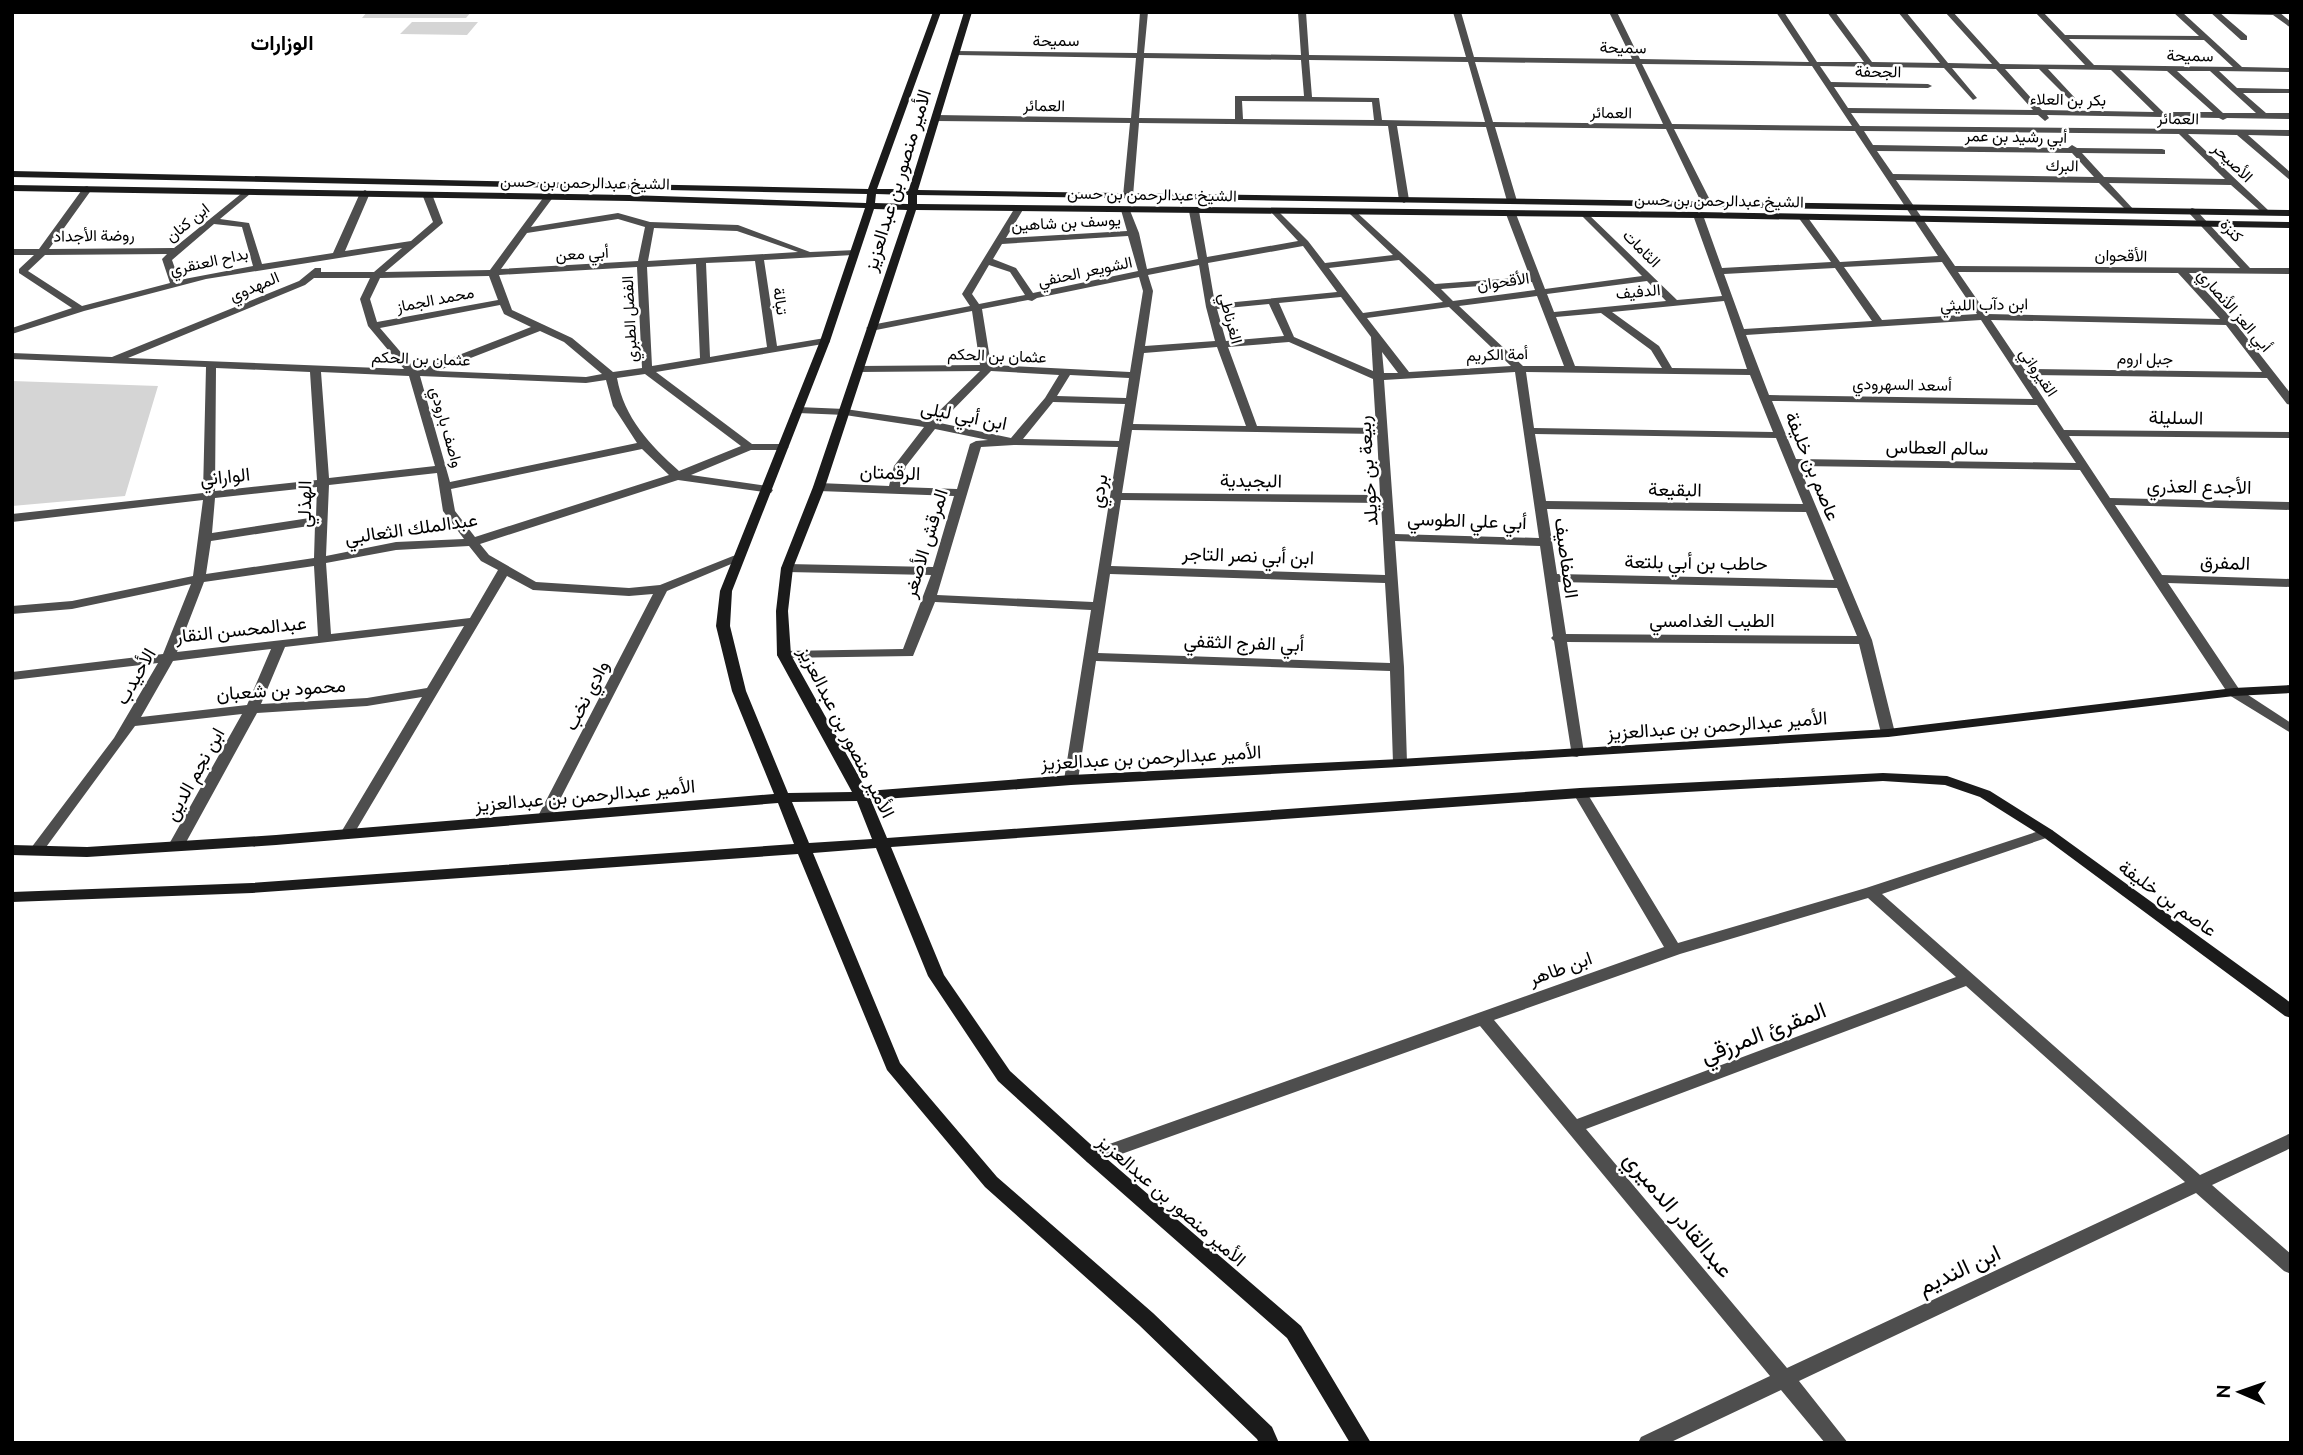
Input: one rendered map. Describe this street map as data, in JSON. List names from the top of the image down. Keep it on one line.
{"streets":{"street":["سميحة","الجحفة","بكر بن العلاء","العمائر","أبي رشيد بن عمر","الأصيحر","البرك","الأمير منصور بن عبدالعزيز","الشيخ عبدالرحمن بن حسن","ابن كنان","يوسف بن شاهين","كنزة","روضة الأجداد","الثامات","أبي معن","الأقحوان","بداح العنقري","الشويعر الحنفي","المهدوي","الدفيف","محمد الجماز","تبالة","ابن دآب الليثي","أبي العز الأنصاري","الغرناطي","الفضل الطبري","أمة الكريم","عثمان بن الحكم","جبل اروم","القيرواني","أسعد السهرودي","ابن أبي ليلى","السليلة","واصف بارودي","سالم العطاس","عاصم بن خليفة","ربيعة بن خويلد","الرقمتان","الواراني","البجيدية","الأجدع العذري","البقيعة","بردي","الهذلي","أبي علي الطوسي","عبدالملك الثعالبي","المرقش الأصغر","ابن أبي نصر التاجر","الصفاصيف","حاطب بن أبي بلتعة","المفرق","الطيب الغدامسي","عبدالمحسن النقار","أبي الفرج الثقفي","الأحيدب","محمود بن شعبان","وادي نخب","الأمير عبدالرحمن بن عبدالعزيز","ابن نجم الدين","ابن طاهر","المقرئ المرزقي","عبدالقادر الدميري","ابن النديم"]},"crossings":[["سميحة","الأمير منصور بن عبدالعزيز"],["سميحة","القيرواني"],["الجحفة","القيرواني"],["بكر بن العلاء","القيرواني"],["العمائر","الأصيحر"],["العمائر","الأمير منصور بن عبدالعزيز"],["العمائر","القيرواني"],["أبي رشيد بن عمر","القيرواني"],["الأصيحر","البرك"],["الأصيحر","الشيخ عبدالرحمن بن حسن"],["البرك","القيرواني"],["الأمير منصور بن عبدالعزيز","الشيخ عبدالرحمن بن حسن"],["الأمير منصور بن عبدالعزيز","أبي معن"],["الأمير منصور بن عبدالعزيز","الشويعر الحنفي"],["الأمير منصور بن عبدالعزيز","عثمان بن الحكم"],["الأمير منصور بن عبدالعزيز","ابن أبي ليلى"],["الأمير منصور بن عبدالعزيز","واصف بارودي"],["الأمير منصور بن عبدالعزيز","الرقمتان"],["الأمير منصور بن عبدالعزيز","عبدالملك الثعالبي"],["الأمير منصور بن عبدالعزيز","المرقش الأصغر"],["الأمير منصور بن عبدالعزيز","الأمير عبدالرحمن بن عبدالعزيز"],["الأمير منصور بن عبدالعزيز","ابن طاهر"],["الشيخ عبدالرحمن بن حسن","ابن كنان"],["الشيخ عبدالرحمن بن حسن","كنزة"],["الشيخ عبدالرحمن بن حسن","الثامات"],["الشيخ عبدالرحمن بن حسن","المهدوي"],["الشيخ عبدالرحمن بن حسن","الغرناطي"],["الشيخ عبدالرحمن بن حسن","القيرواني"],["الشيخ عبدالرحمن بن حسن","عاصم بن خليفة"],["الشيخ عبدالرحمن بن حسن","بردي"],["ابن كنان","روضة الأجداد"],["ابن كنان","بداح العنقري"],["يوسف بن شاهين","بردي"],["كنزة","الأقحوان"],["الثامات","الأقحوان"],["الثامات","الدفيف"],["أبي معن","المهدوي"],["أبي معن","تبالة"],["أبي معن","الفضل الطبري"],["الأقحوان","أبي العز الأنصاري"],["الأقحوان","القيرواني"],["الأقحوان","عاصم بن خليفة"],["بداح العنقري","المهدوي"],["الشويعر الحنفي","الغرناطي"],["الشويعر الحنفي","بردي"],["المهدوي","عثمان بن الحكم"],["الدفيف","عاصم بن خليفة"],["محمد الجماز","واصف بارودي"],["تبالة","عثمان بن الحكم"],["ابن دآب الليثي","أبي العز الأنصاري"],["ابن دآب الليثي","القيرواني"],["ابن دآب الليثي","عاصم بن خليفة"],["أبي العز الأنصاري","جبل اروم"],["الفضل الطبري","عثمان بن الحكم"],["أمة الكريم","عاصم بن خليفة"],["أمة الكريم","ربيعة بن خويلد"],["أمة الكريم","الصفاصيف"],["عثمان بن الحكم","واصف بارودي"],["عثمان بن الحكم","بردي"],["عثمان بن الحكم","الهذلي"],["عثمان بن الحكم","الأحيدب"],["جبل اروم","القيرواني"],["القيرواني","أسعد السهرودي"],["القيرواني","السليلة"],["القيرواني","سالم العطاس"],["القيرواني","الأجدع العذري"],["القيرواني","المفرق"],["القيرواني","الأمير عبدالرحمن بن عبدالعزيز"],["أسعد السهرودي","عاصم بن خليفة"],["ابن أبي ليلى","بردي"],["ابن أبي ليلى","المرقش الأصغر"],["واصف بارودي","الواراني"],["واصف بارودي","عبدالملك الثعالبي"],["واصف بارودي","وادي نخب"],["سالم العطاس","عاصم بن خليفة"],["عاصم بن خليفة","البقيعة"],["عاصم بن خليفة","حاطب بن أبي بلتعة"],["عاصم بن خليفة","الطيب الغدامسي"],["عاصم بن خليفة","الأمير عبدالرحمن بن عبدالعزيز"],["عاصم بن خليفة","ابن طاهر"],["ربيعة بن خويلد","البجيدية"],["ربيعة بن خويلد","أبي علي الطوسي"],["ربيعة بن خويلد","ابن أبي نصر التاجر"],["ربيعة بن خويلد","أبي الفرج الثقفي"],["ربيعة بن خويلد","الأمير عبدالرحمن بن عبدالعزيز"],["الرقمتان","المرقش الأصغر"],["الواراني","الهذلي"],["الواراني","الأحيدب"],["البجيدية","بردي"],["البقيعة","الصفاصيف"],["بردي","ابن أبي نصر التاجر"],["بردي","أبي الفرج الثقفي"],["بردي","الأمير عبدالرحمن بن عبدالعزيز"],["الهذلي","عبدالملك الثعالبي"],["الهذلي","عبدالمحسن النقار"],["أبي علي الطوسي","الصفاصيف"],["عبدالملك الثعالبي","الأحيدب"],["الصفاصيف","حاطب بن أبي بلتعة"],["الصفاصيف","الطيب الغدامسي"],["الصفاصيف","الأمير عبدالرحمن بن عبدالعزيز"],["عبدالمحسن النقار","الأحيدب"],["عبدالمحسن النقار","ابن نجم الدين"],["الأحيدب","محمود بن شعبان"],["الأحيدب","الأمير عبدالرحمن بن عبدالعزيز"],["محمود بن شعبان","ابن نجم الدين"],["وادي نخب","الأمير عبدالرحمن بن عبدالعزيز"],["الأمير عبدالرحمن بن عبدالعزيز","ابن نجم الدين"],["ابن طاهر","عبدالقادر الدميري"],["المقرئ المرزقي","عبدالقادر الدميري"],["عبدالقادر الدميري","ابن النديم"]],"districts":["الوزارات"],"north":"left"}
